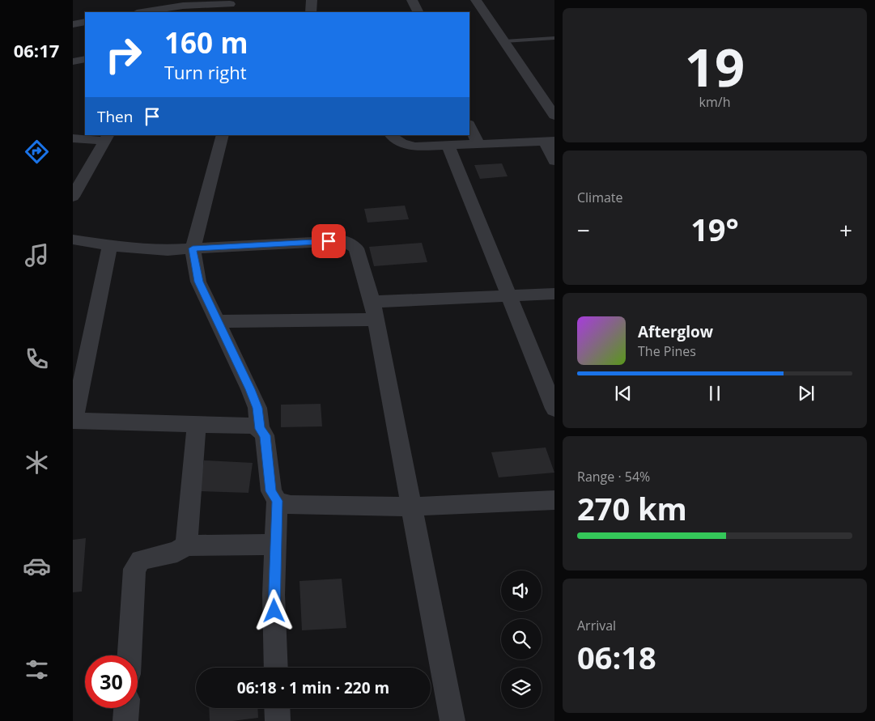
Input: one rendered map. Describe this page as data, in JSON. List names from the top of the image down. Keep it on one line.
{"page":{"tabs":"06:17","tile":[["19","km/h"],"Climate",["Range · 54%","270 km"],["Arrival","06:18"]],"turn":["160 m","Turn right"],"then":"Then","heat":["−","19°","+"],"song":["Afterglow","The Pines"],"limit":"30","trip":"06:18 · 1 min · 220 m"}}
